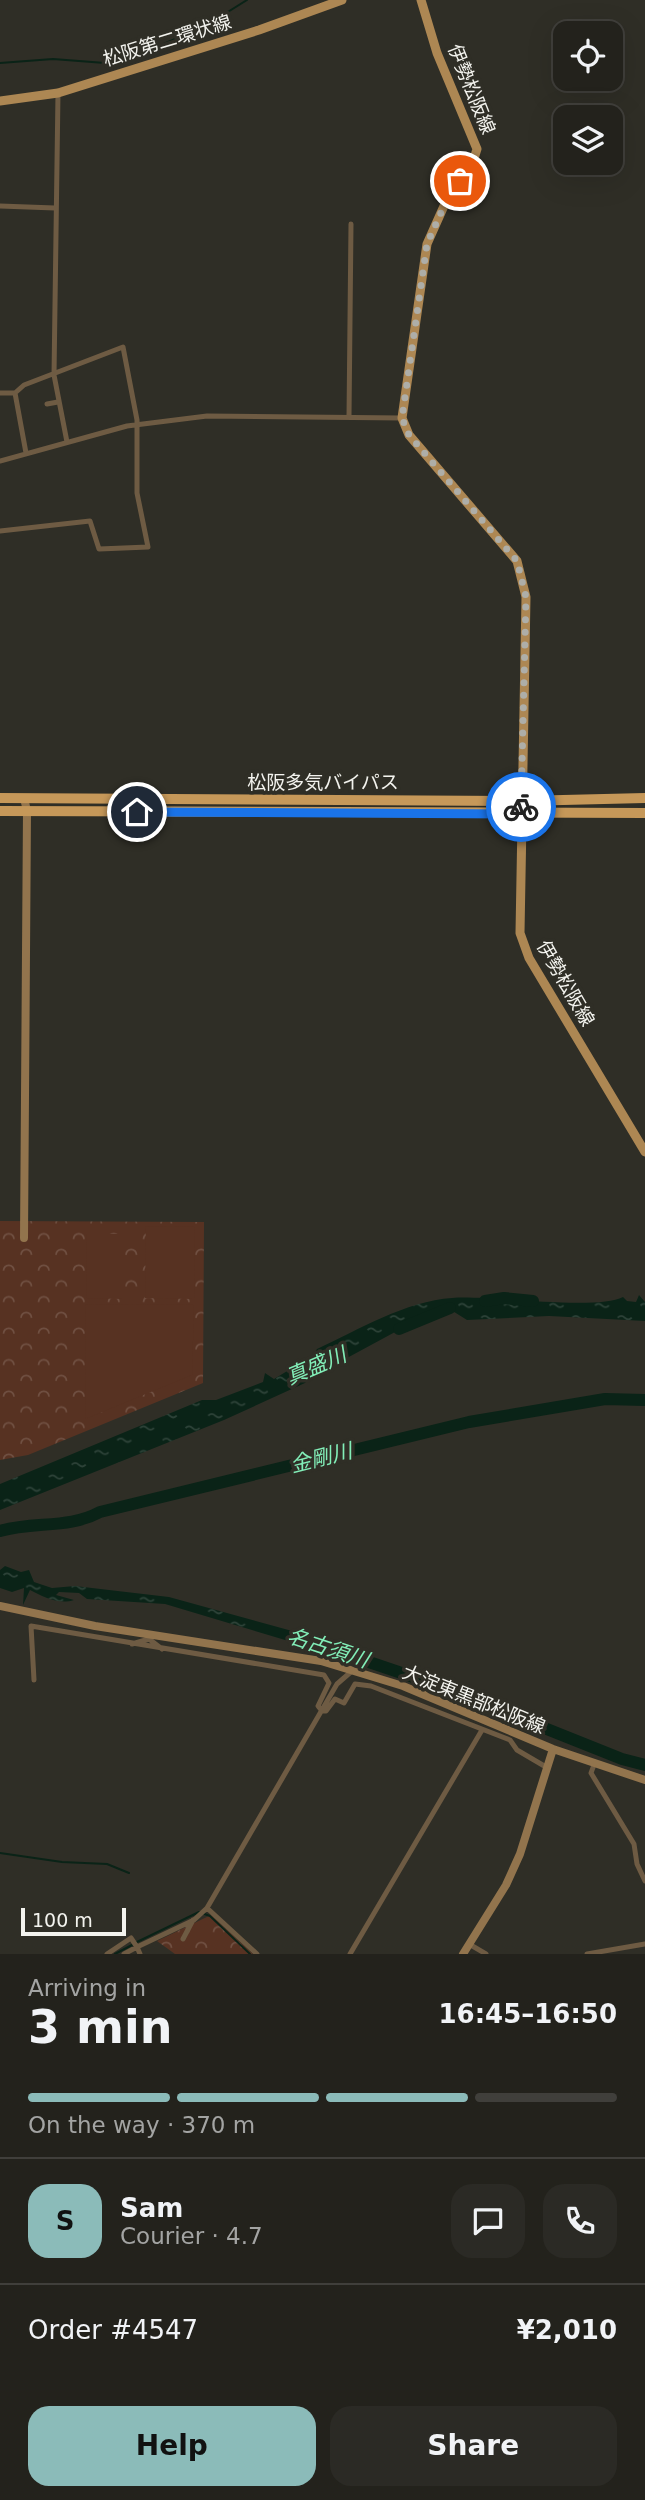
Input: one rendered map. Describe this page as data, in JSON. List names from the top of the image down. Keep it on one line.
{"streets":{"highway":["松阪多気バイパス"],"main road":["松阪第二環状線","伊勢松阪線","大淀東黒部松阪線"]},"crossings":[["伊勢松阪線","松阪多気バイパス"]],"water":["真盛川","金剛川","名古須川"],"scale_bar":"100 m","page":{"scale":"100 m","heading":["3 min","Arriving in","16:45–16:50"],"panel":["Sam","Courier · 4.7","Order #4547","¥2,010"],"bar":"On the way · 370 m","round":"S","buttons":["Help","Share"]}}
